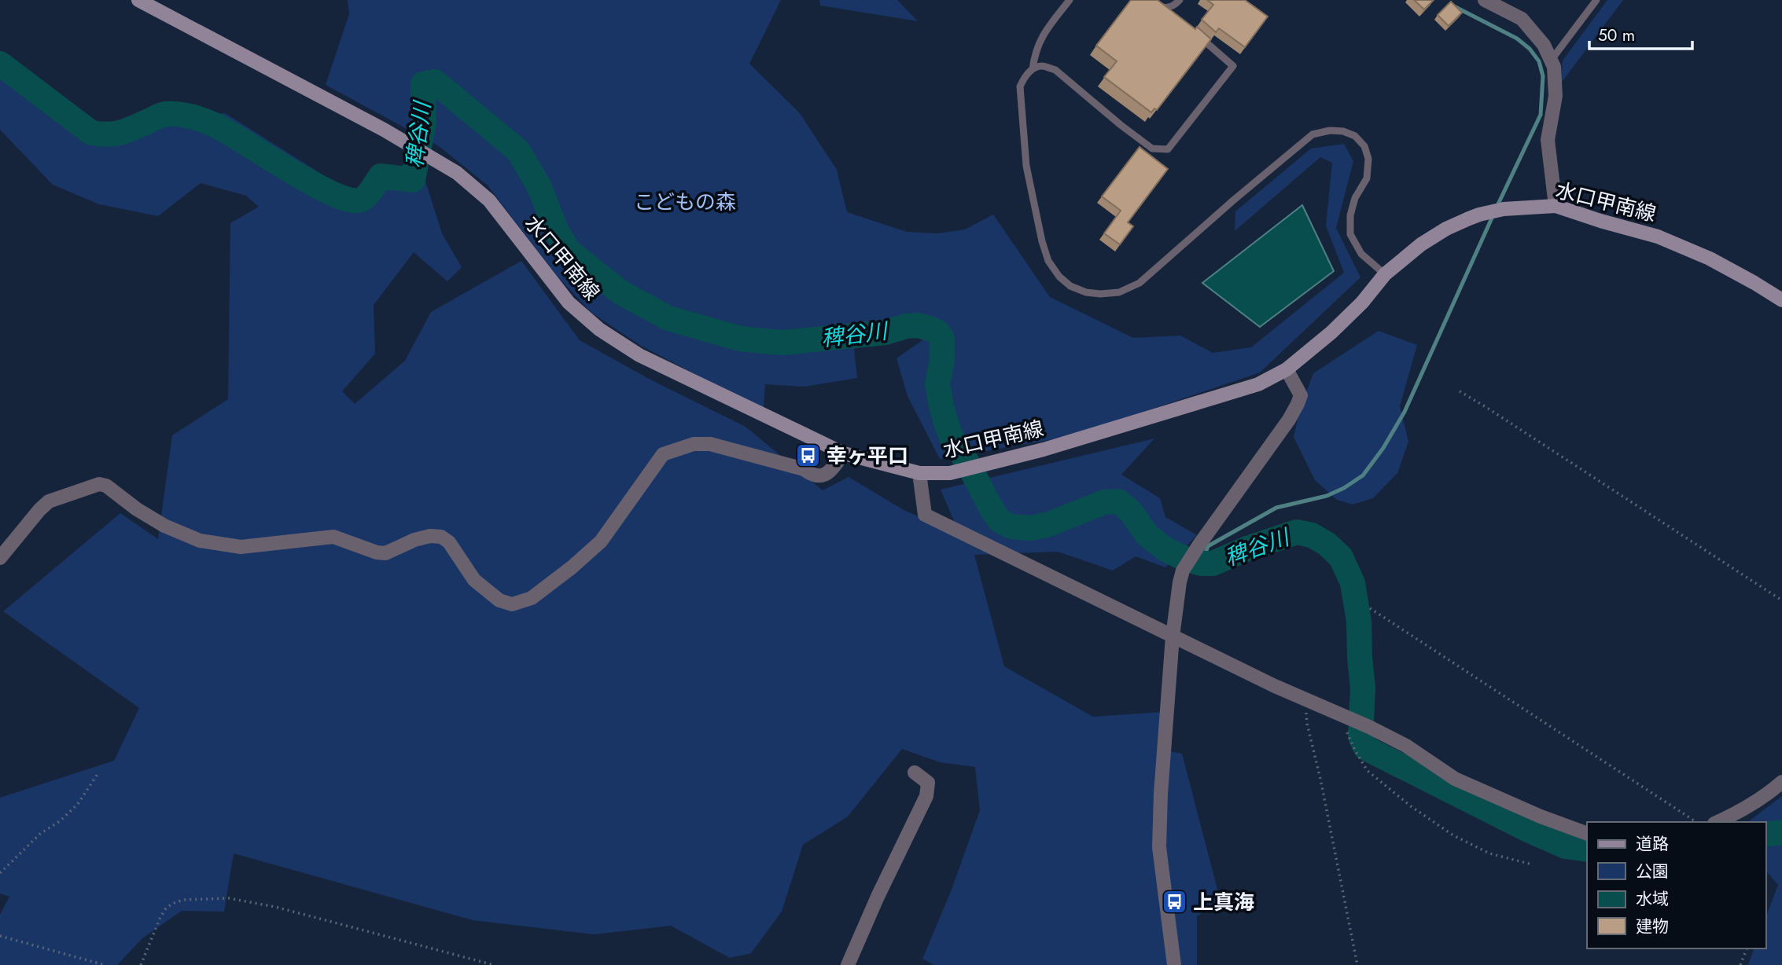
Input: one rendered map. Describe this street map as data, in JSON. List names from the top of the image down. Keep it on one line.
{"streets":{"main road":["水口甲南線"]},"water":["稗谷川"],"parks":["こどもの森"],"places":{"bus stop":["幸ヶ平口","上真海"]},"legend":["道路","公園","水域","建物"],"scale_bar":"50 m"}
